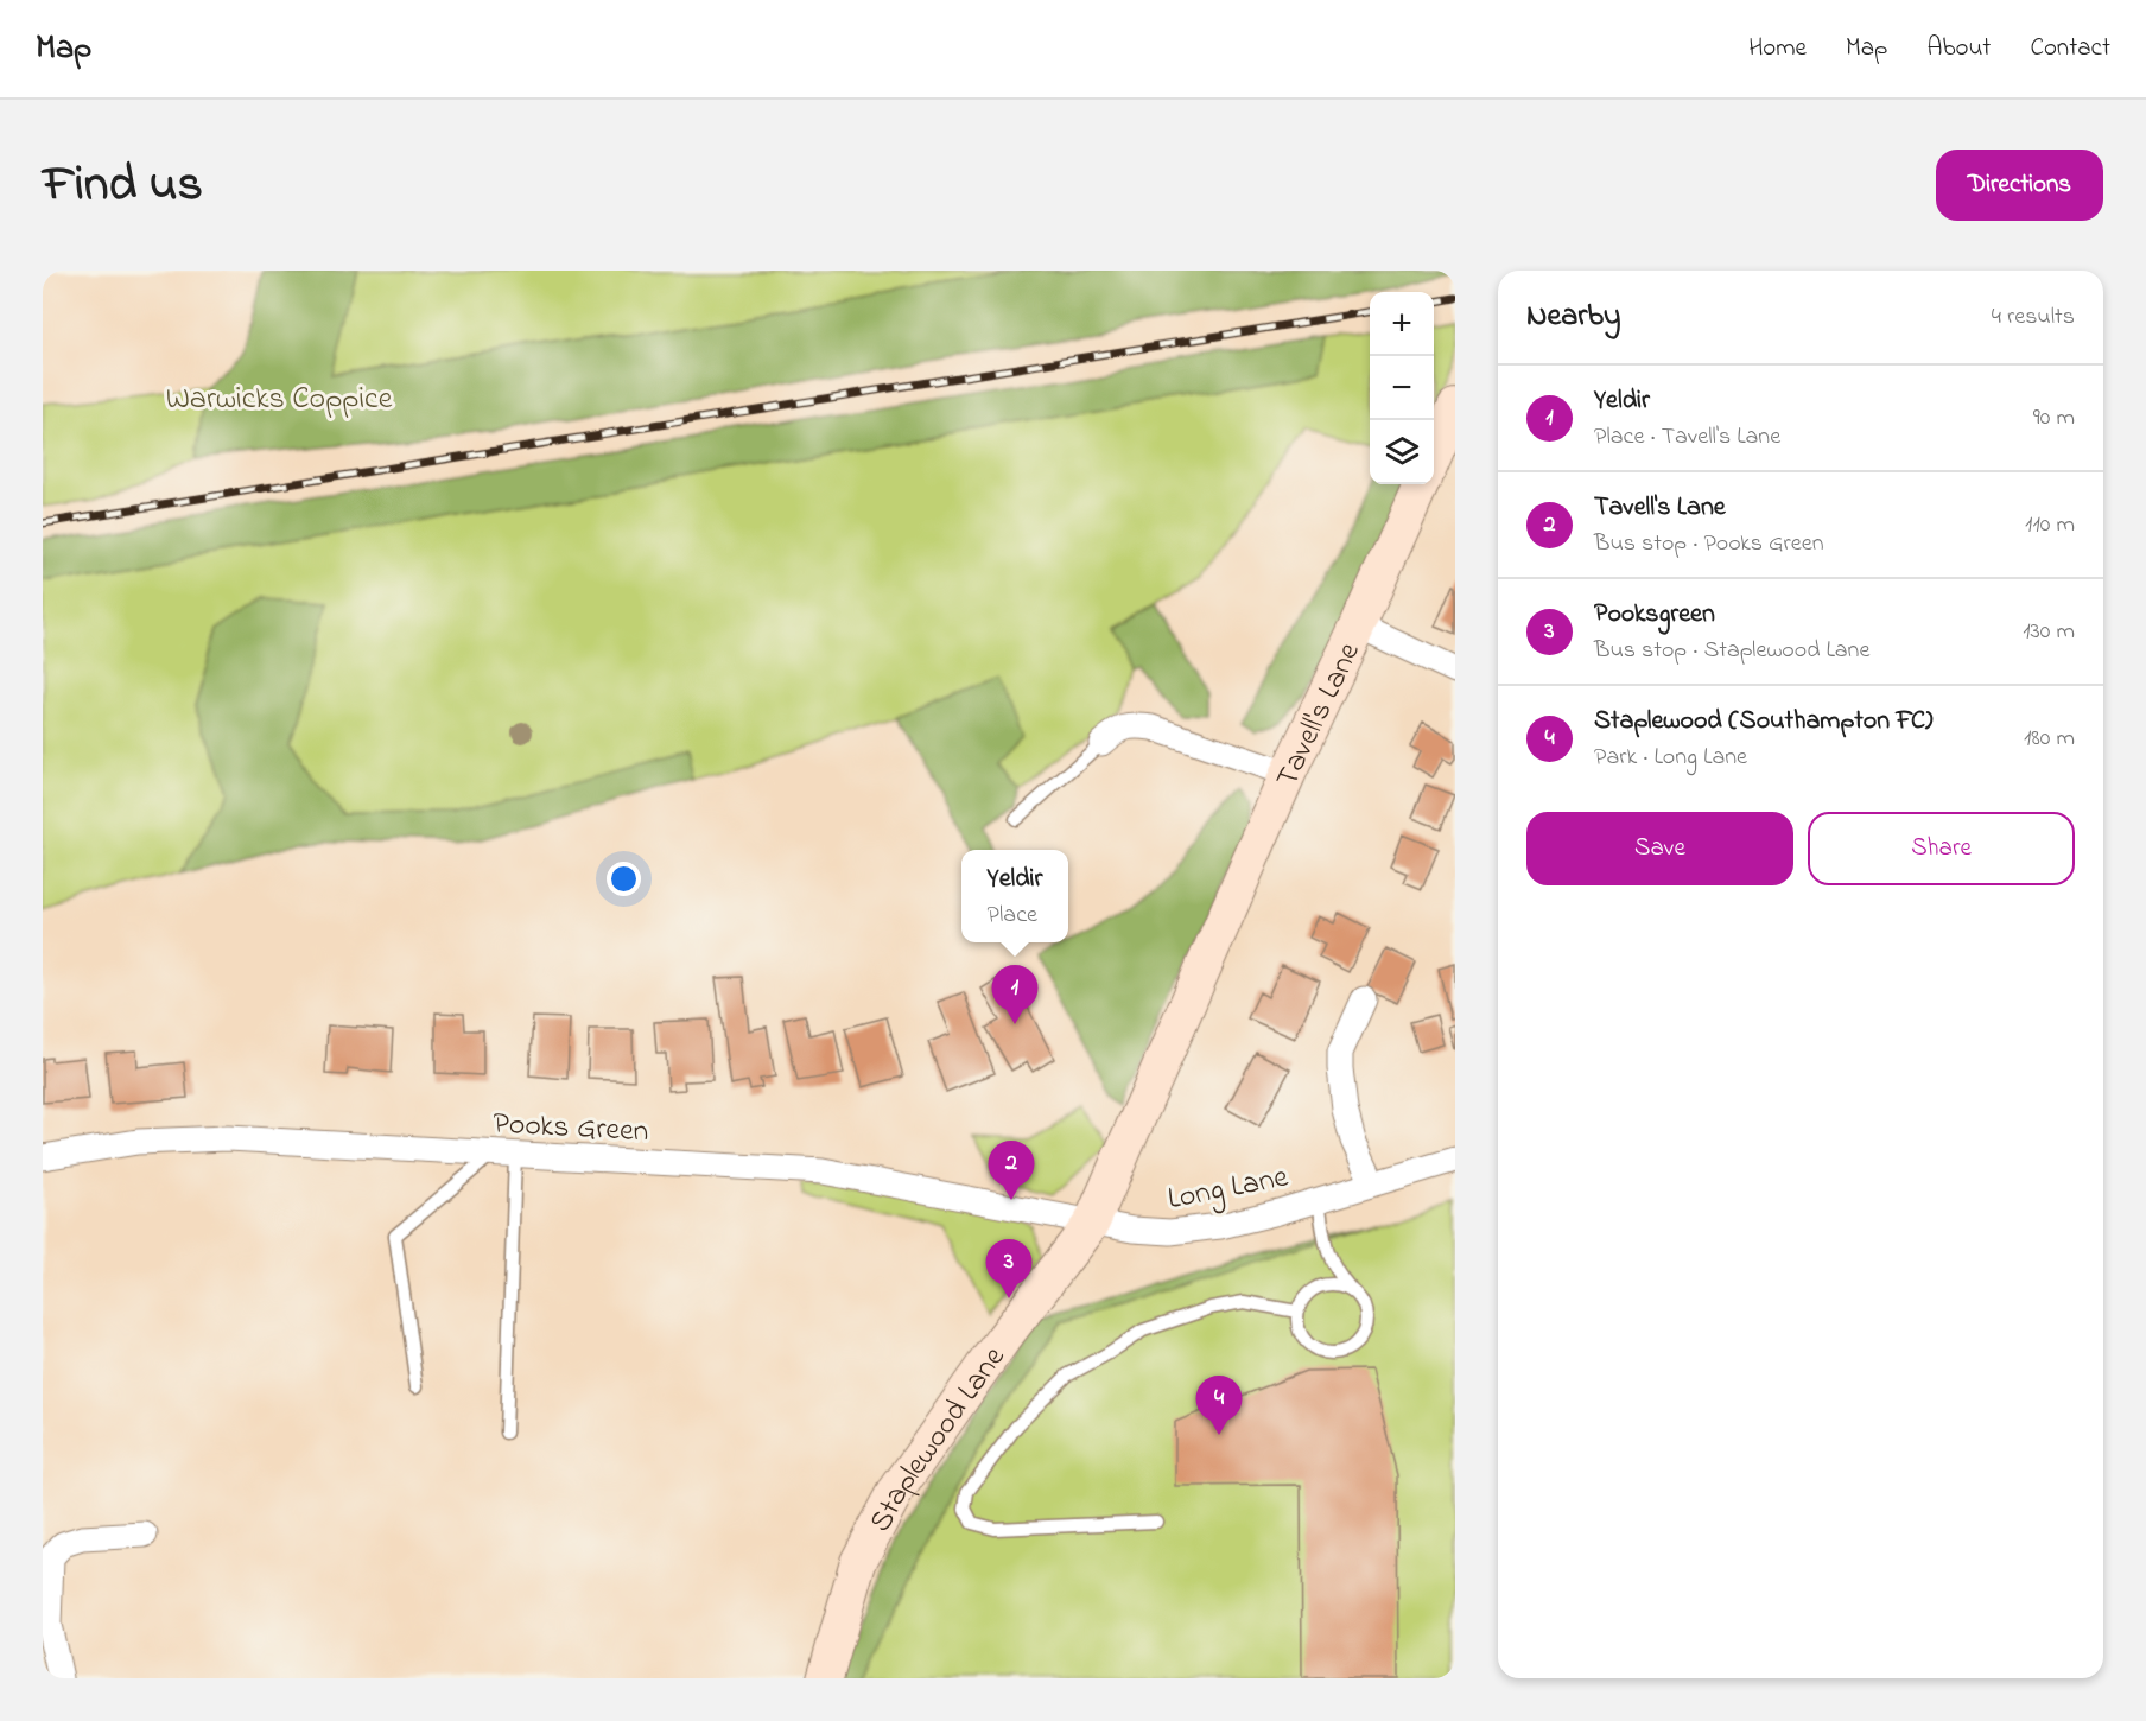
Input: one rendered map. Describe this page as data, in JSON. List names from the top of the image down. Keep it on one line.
{"streets":{"street":["Tavell's Lane","Pooks Green","Long Lane","Staplewood Lane"]},"crossings":[["Tavell's Lane","Pooks Green"],["Tavell's Lane","Long Lane"],["Tavell's Lane","Staplewood Lane"],["Pooks Green","Long Lane"],["Pooks Green","Staplewood Lane"],["Long Lane","Staplewood Lane"]],"parks":["Warwicks Coppice"],"page":{"header":"Map","nav":["Home","Map","About","Contact"],"title":"Find us","buttons":["Directions",["Save","Share"]],"heading":["Nearby","4 results"],"map_buttons":["+","−"],"list":[{"mark":"1","name":"Yeldir","note":"Place · Tavell's Lane","value":"90 m"},{"mark":"2","name":"Tavell's Lane","note":"Bus stop · Pooks Green","value":"110 m"},{"mark":"3","name":"Pooksgreen","note":"Bus stop · Staplewood Lane","value":"130 m"},{"mark":"4","name":"Staplewood (Southampton FC)","note":"Park · Long Lane","value":"180 m"}],"popup":["Yeldir","Place"],"pins":["1","2","3","4"]}}
